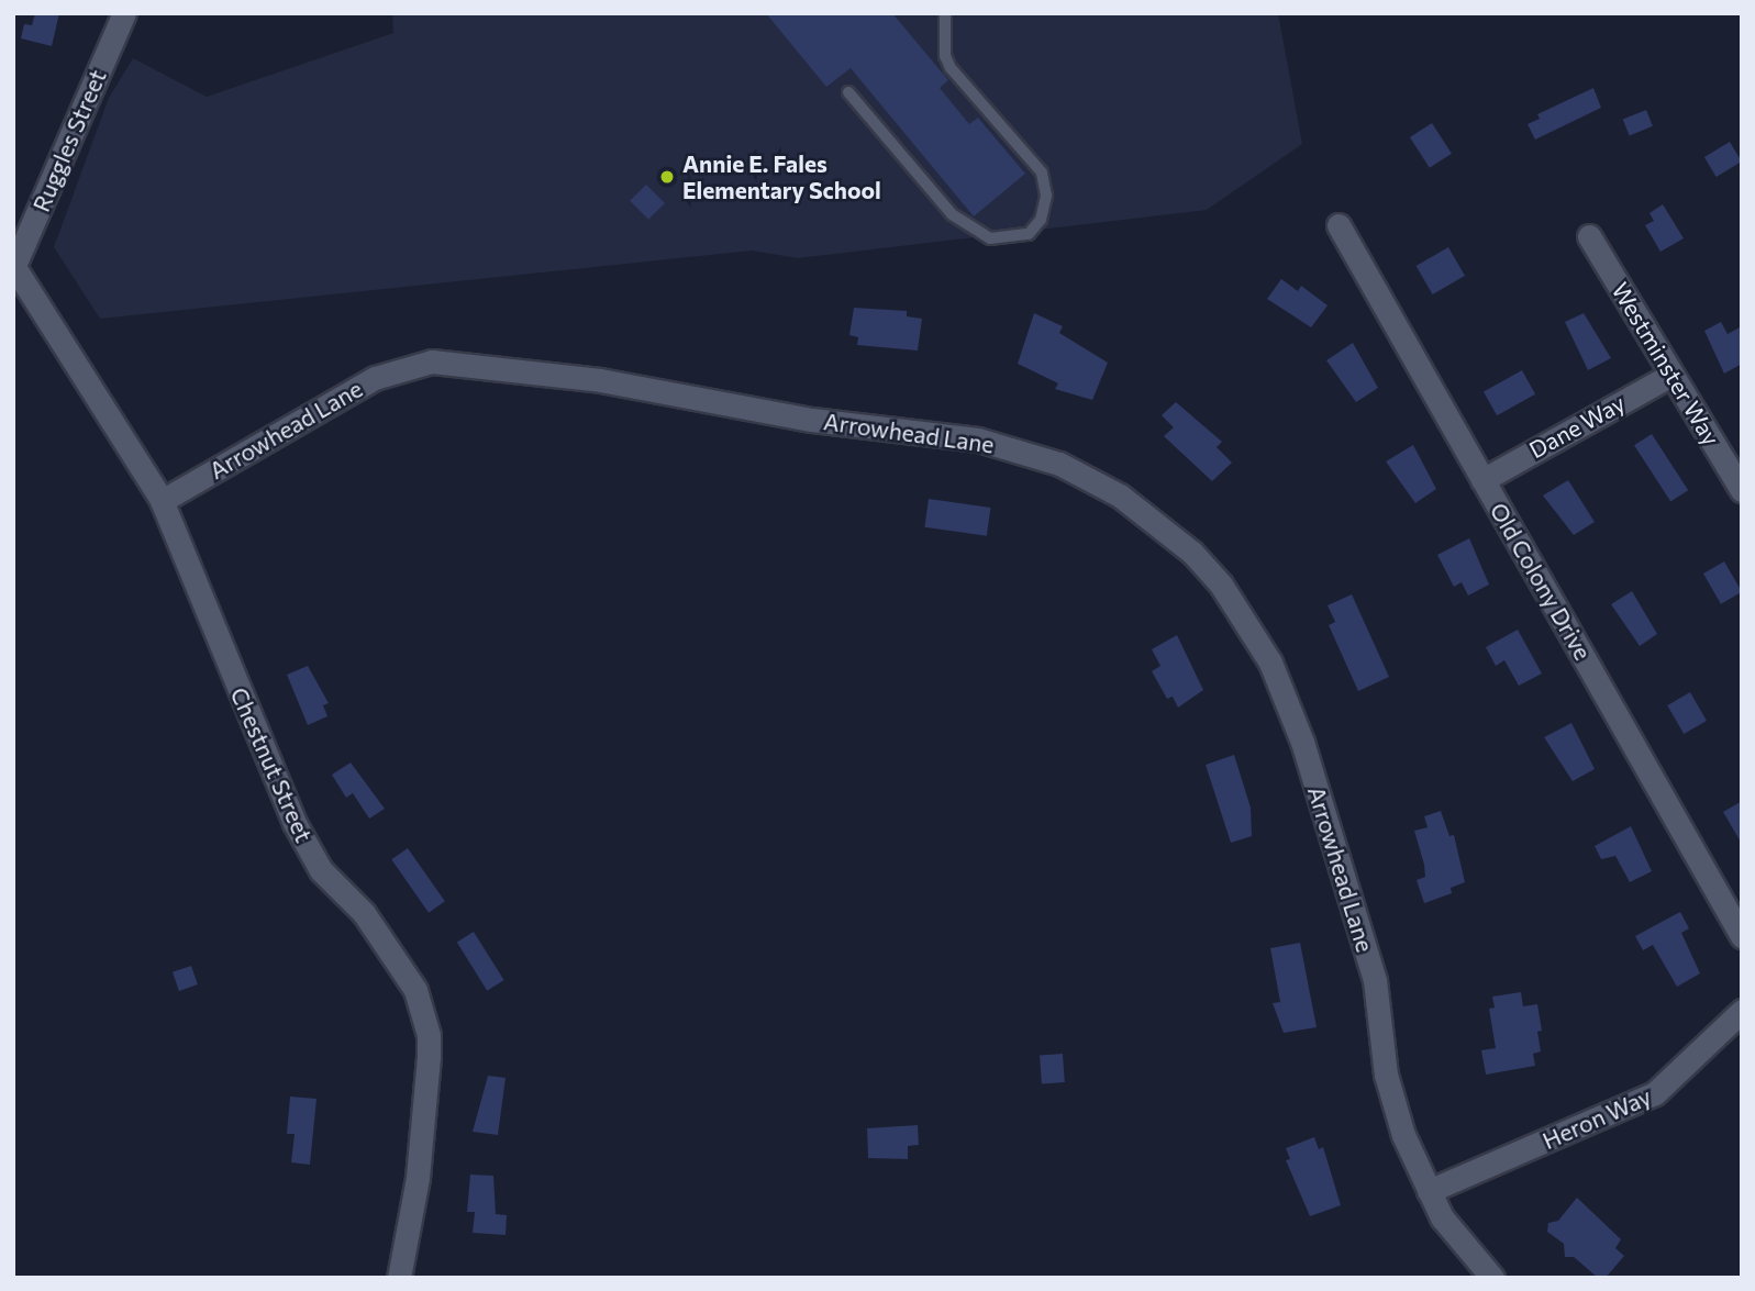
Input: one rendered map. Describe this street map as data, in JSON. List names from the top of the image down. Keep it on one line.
{"streets":{"street":["Ruggles Street","Westminster Way","Dane Way","Arrowhead Lane","Old Colony Drive","Chestnut Street","Heron Way"]},"crossings":[["Ruggles Street","Chestnut Street"],["Westminster Way","Dane Way"],["Dane Way","Old Colony Drive"],["Arrowhead Lane","Chestnut Street"],["Arrowhead Lane","Heron Way"]],"places":["Annie E. Fales Elementary School"]}
